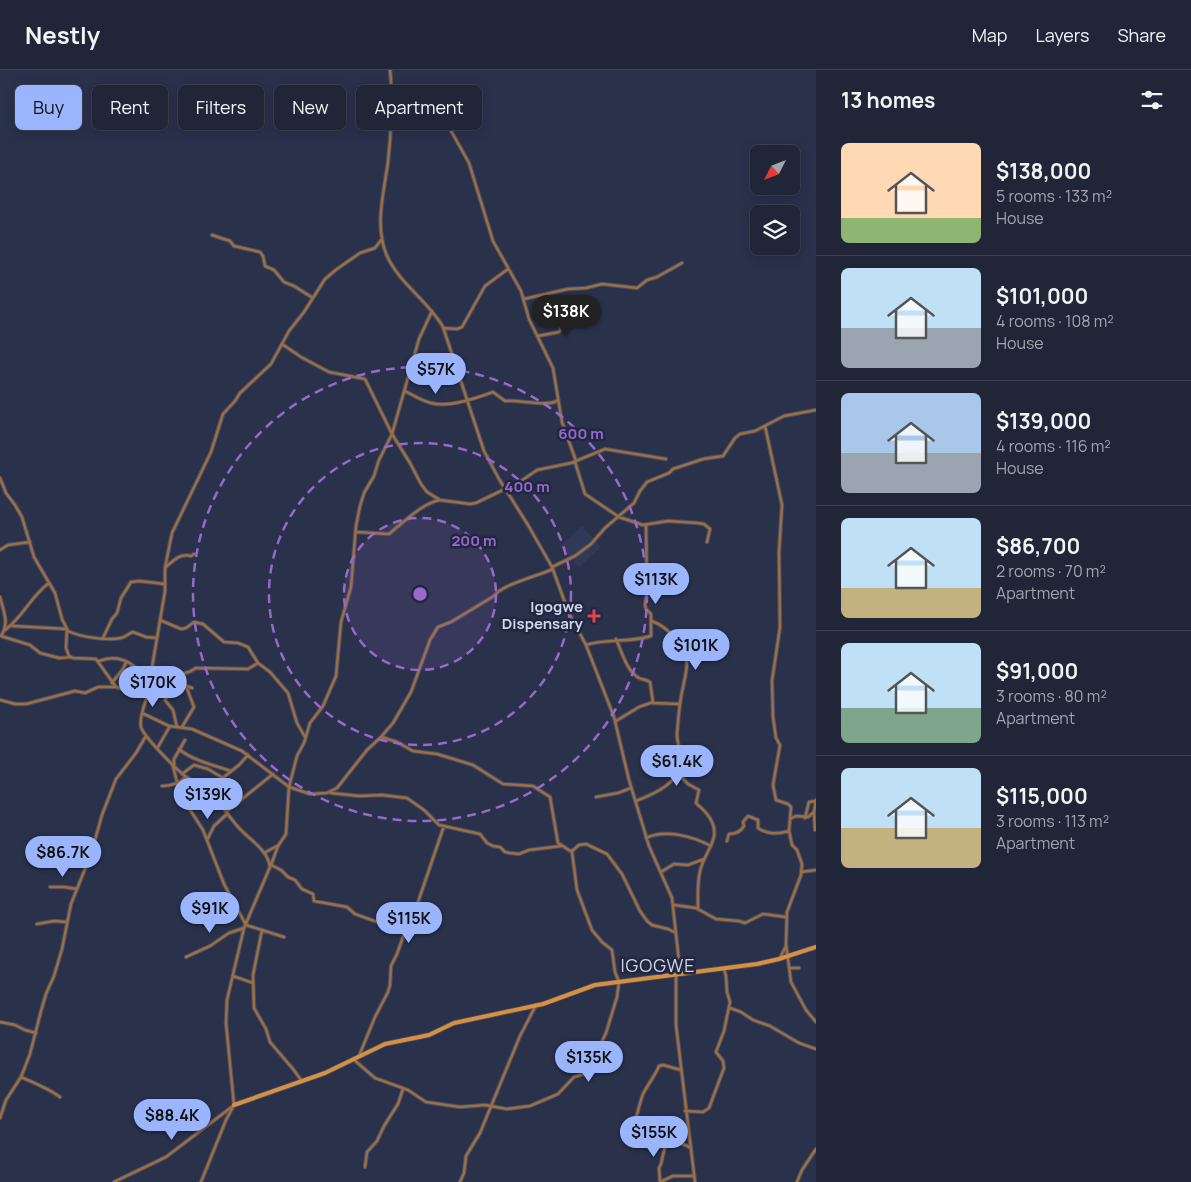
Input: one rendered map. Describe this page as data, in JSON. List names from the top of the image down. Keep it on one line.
{"districts":["IGOGWE"],"places":{"health":["Igogwe Dispensary"]},"north":"bottom left","page":{"header":"Nestly","nav":["Map","Layers","Share"],"heading":"13 homes","chip":["Buy","Rent","Filters","New","Apartment"],"list":[{"name":"$138,000","note":"5 rooms · 133 m² · House"},{"name":"$101,000","note":"4 rooms · 108 m² · House"},{"name":"$139,000","note":"4 rooms · 116 m² · House"},{"name":"$86,700","note":"2 rooms · 70 m² · Apartment"},{"name":"$91,000","note":"3 rooms · 80 m² · Apartment"},{"name":"$115,000","note":"3 rooms · 113 m² · Apartment"}],"price":["$138K","$57K","$113K","$101K","$170K","$61.4K","$139K","$86.7K","$91K","$115K","$135K","$88.4K","$155K"]},"rings":["600 m","400 m","200 m"]}
